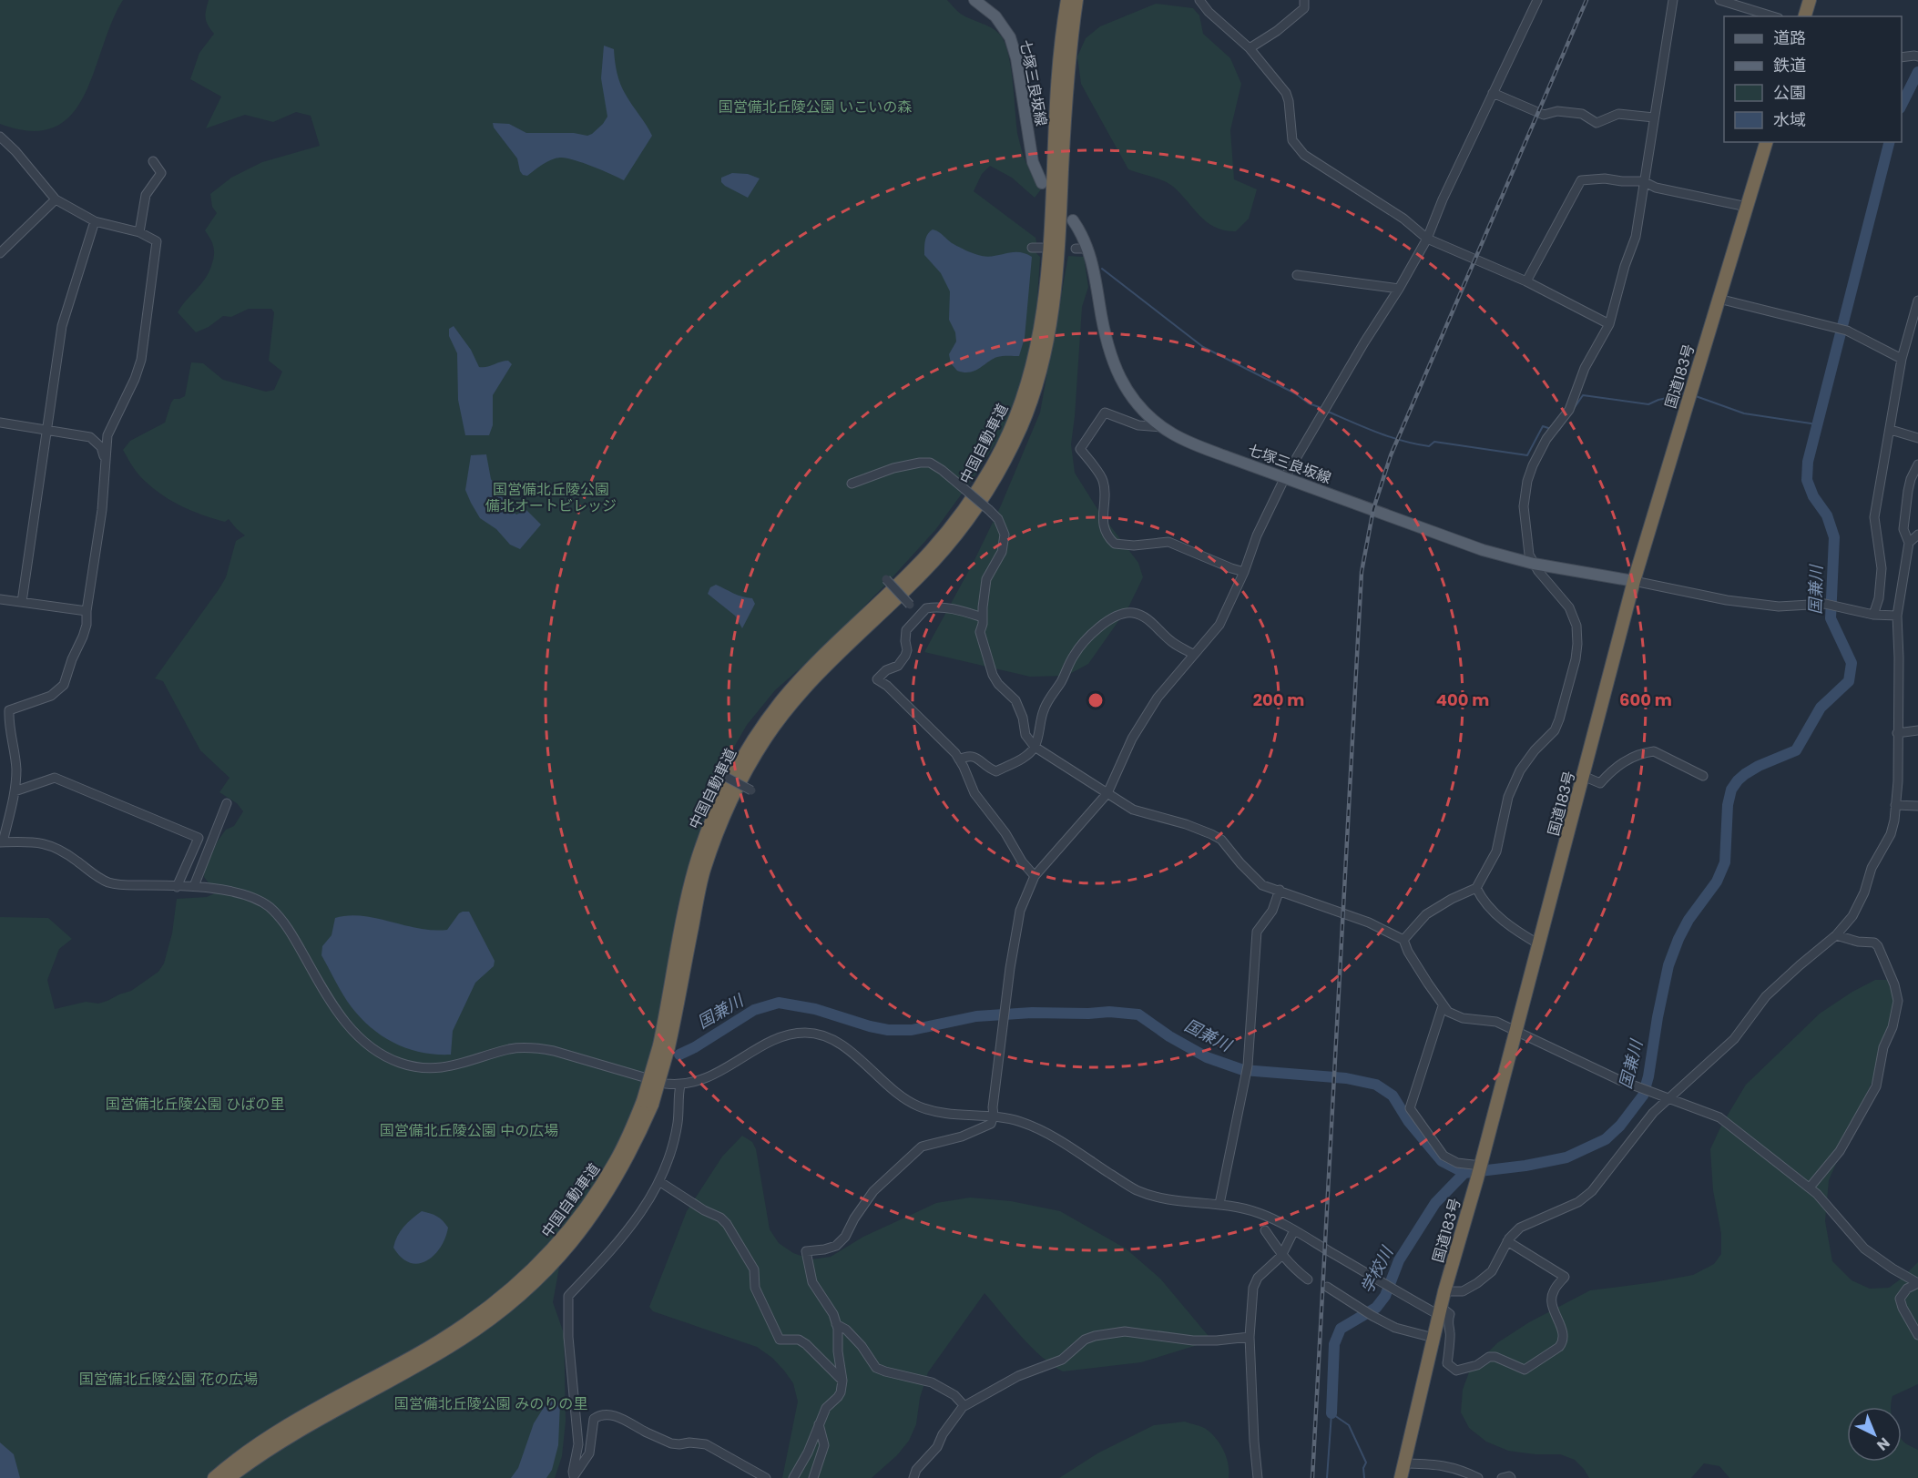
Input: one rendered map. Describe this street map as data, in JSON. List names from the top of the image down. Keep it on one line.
{"streets":{"highway":["国道183号","中国自動車道"],"main road":["七塚三良坂線"]},"crossings":[["七塚三良坂線","国道183号"]],"water":["国兼川","学校川"],"parks":["国営備北丘陵公園 いこいの森","国営備北丘陵公園 備北オートビレッジ","国営備北丘陵公園 ひばの里","国営備北丘陵公園 中の広場","国営備北丘陵公園 花の広場","国営備北丘陵公園 みのりの里"],"legend":["道路","鉄道","公園","水域"],"north":"bottom right","rings":["200 m","400 m","600 m"]}
